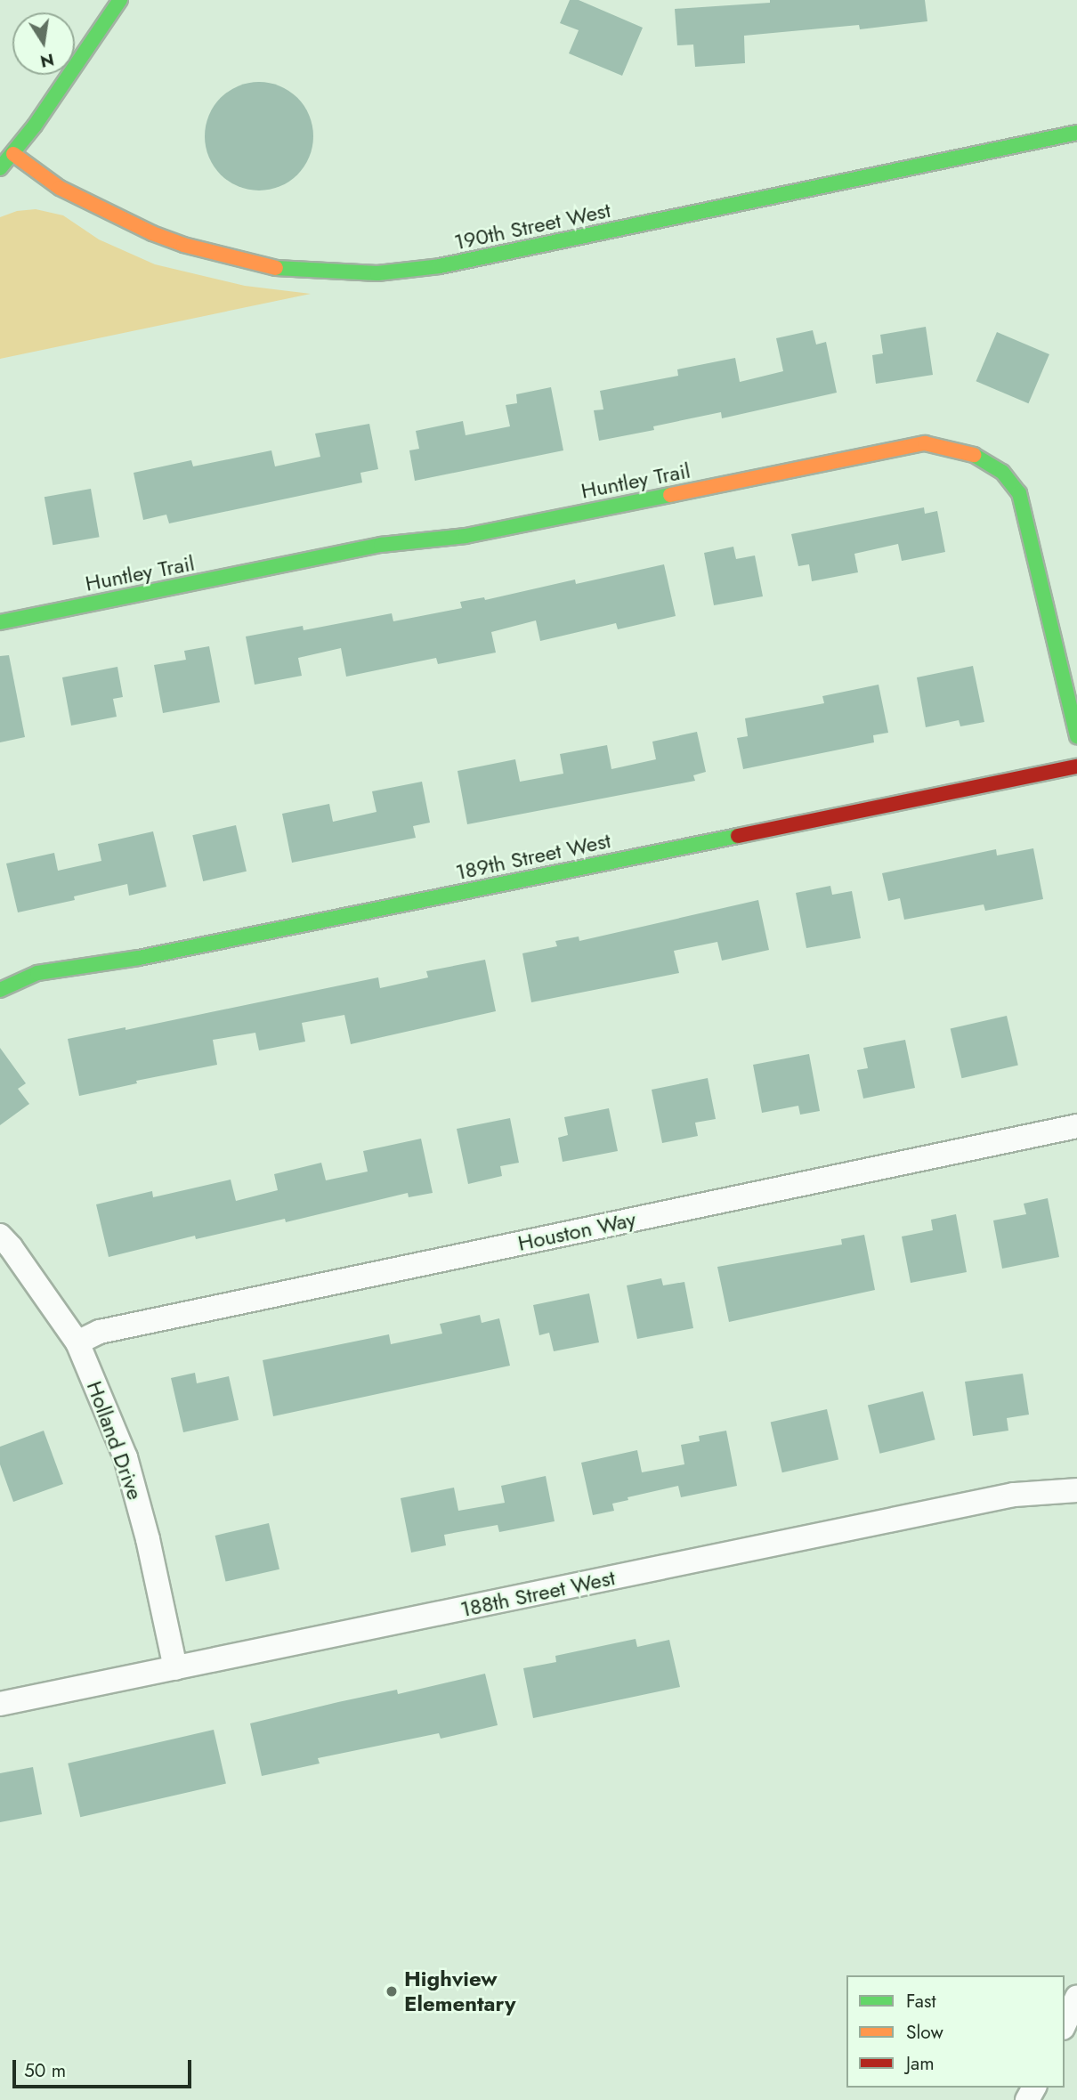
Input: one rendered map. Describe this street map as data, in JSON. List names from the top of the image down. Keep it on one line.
{"streets":{"street":["190th Street West","Huntley Trail","189th Street West","Houston Way","Holland Drive","188th Street West"]},"crossings":[["Houston Way","Holland Drive"],["Holland Drive","188th Street West"]],"places":["Highview Elementary"],"legend":["Fast","Slow","Jam"],"scale_bar":"50 m","north":"bottom"}
